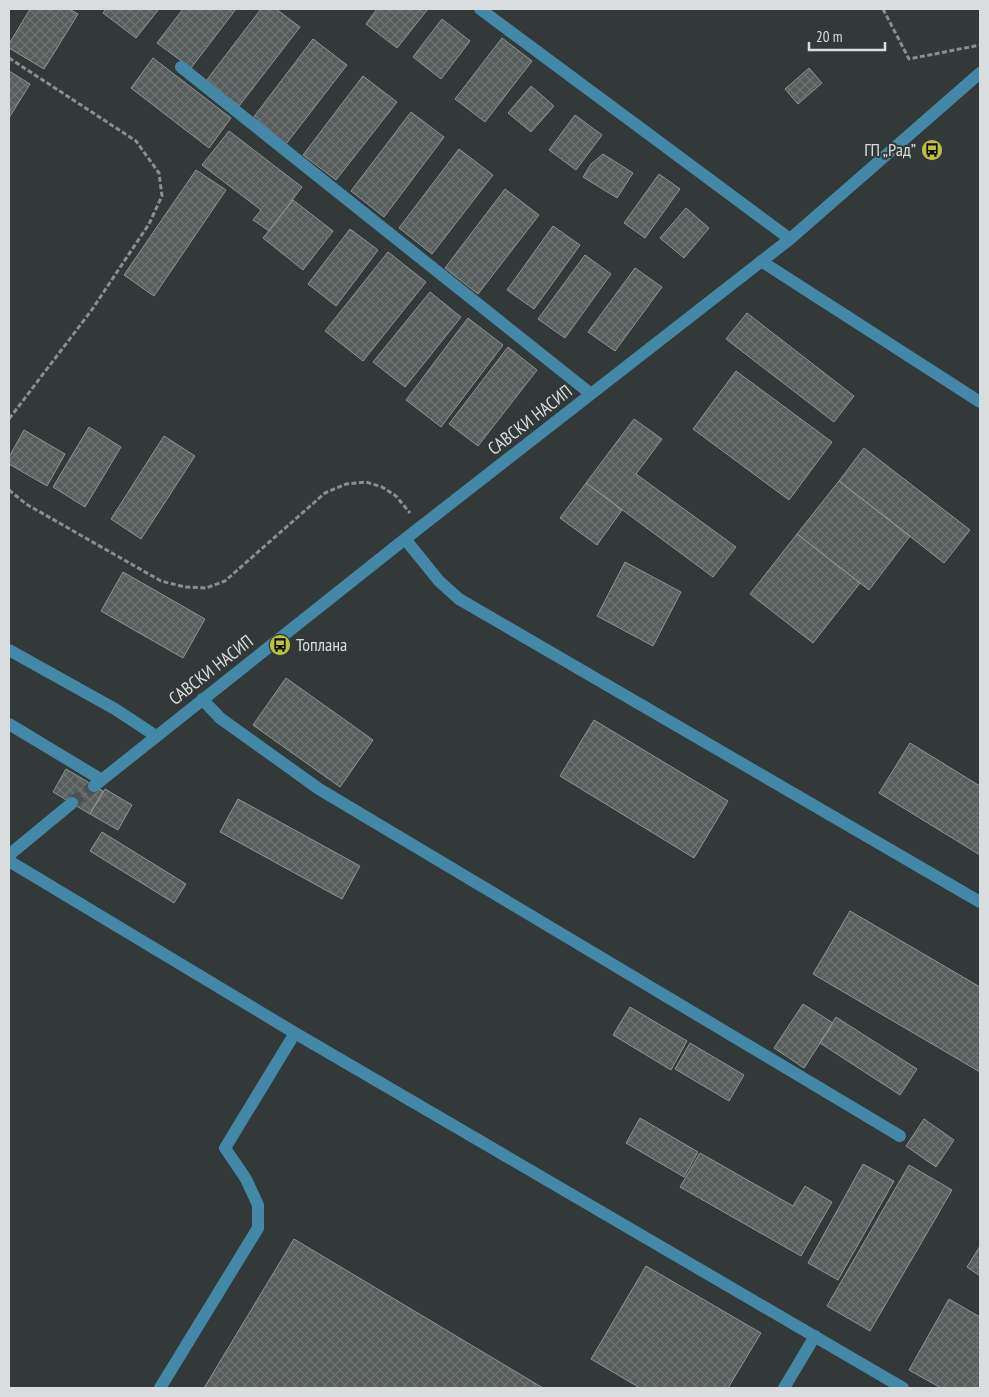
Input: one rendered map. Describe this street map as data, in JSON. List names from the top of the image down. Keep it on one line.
{"streets":{"street":["САВСКИ НАСИП"]},"places":{"bus stop":["ГП „Рад”","Топлана"]},"scale_bar":"20 m"}
